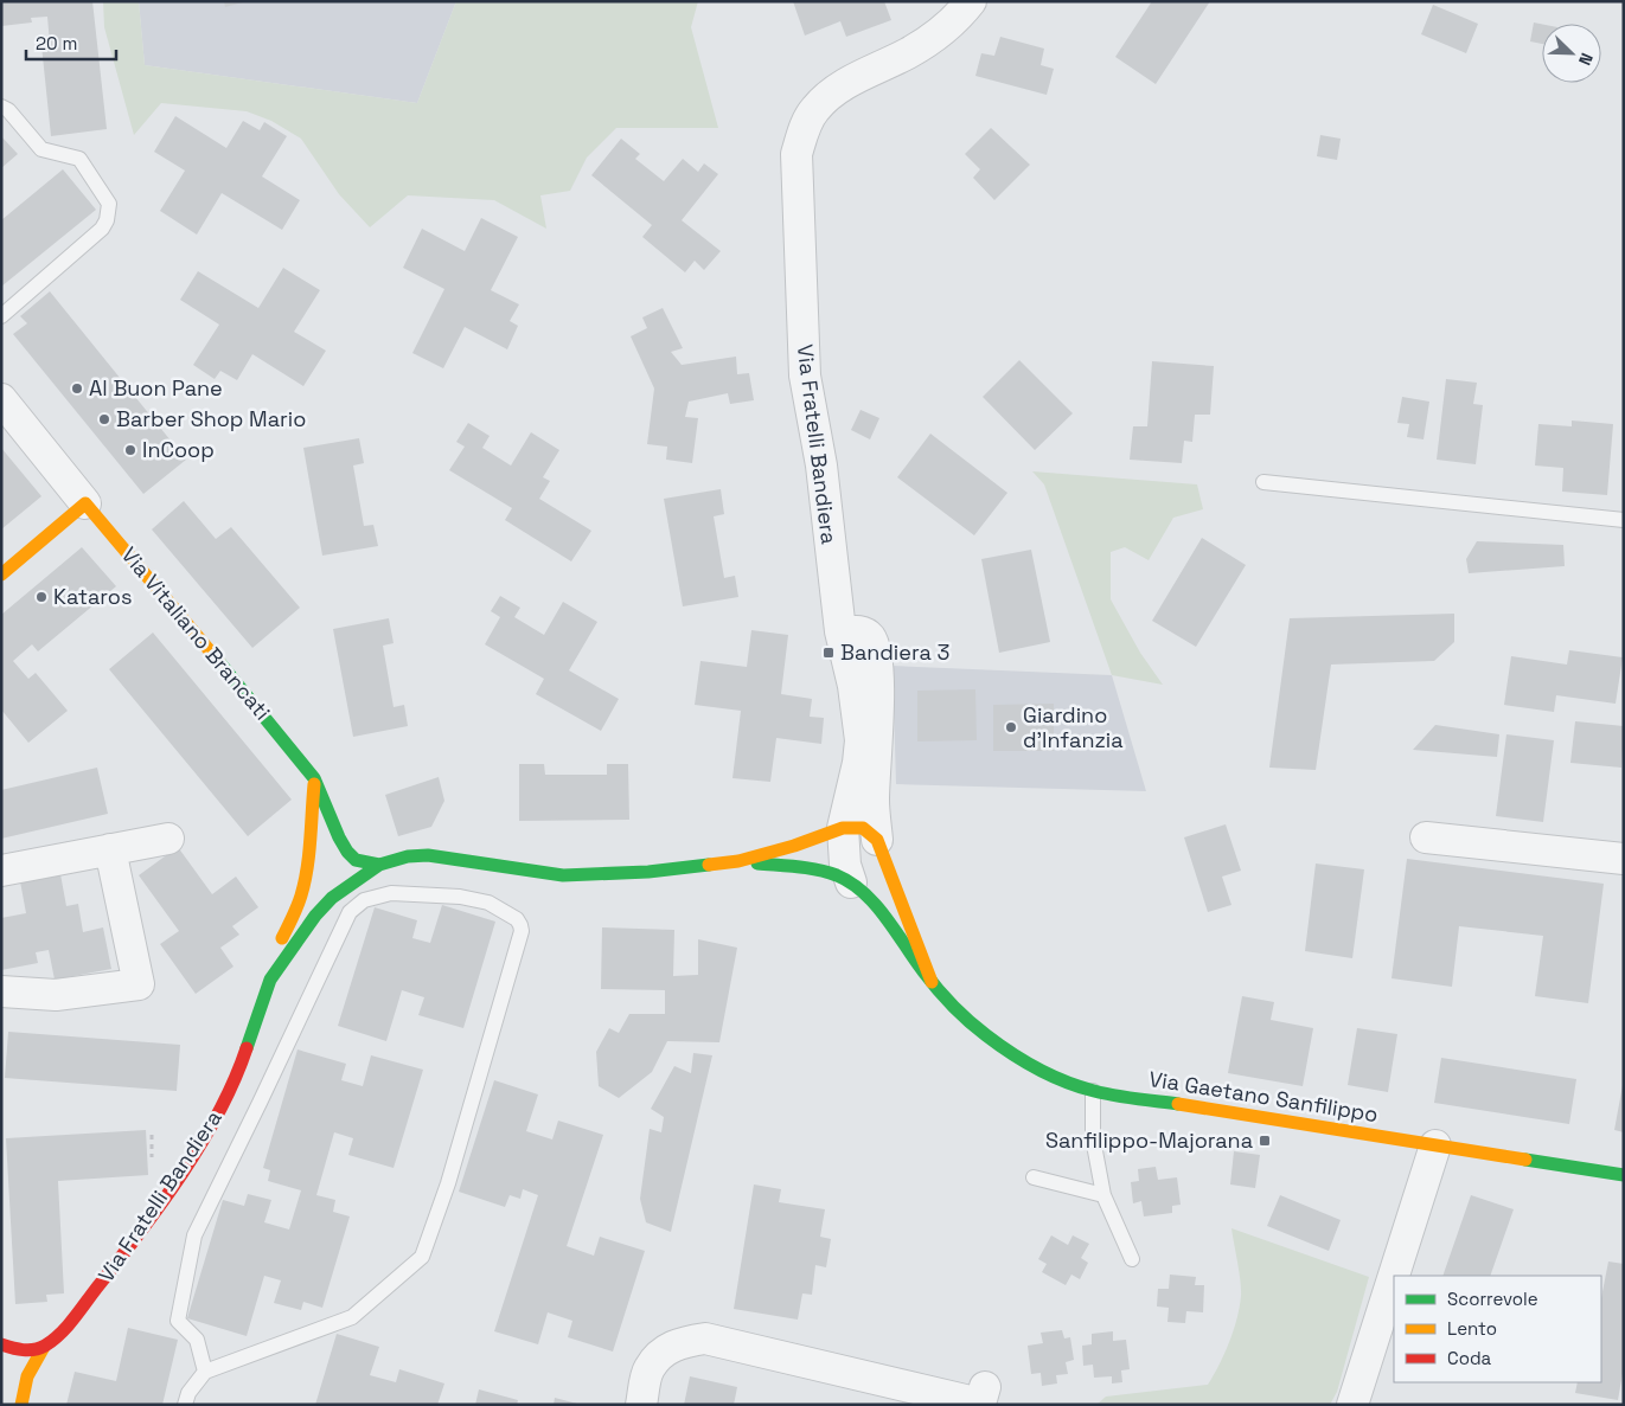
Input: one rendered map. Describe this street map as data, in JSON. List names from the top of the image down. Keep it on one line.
{"streets":{"street":["Via Fratelli Bandiera","Via Vitaliano Brancati","Via Gaetano Sanfilippo"]},"crossings":[["Via Fratelli Bandiera","Via Vitaliano Brancati"],["Via Fratelli Bandiera","Via Gaetano Sanfilippo"]],"places":{"other":["Al Buon Pane","Barber Shop Mario","InCoop","Kataros","Giardino d'Infanzia"],"transit":["Bandiera 3","Sanfilippo-Majorana"]},"legend":["Scorrevole","Lento","Coda"],"scale_bar":"20 m","north":"bottom right"}
